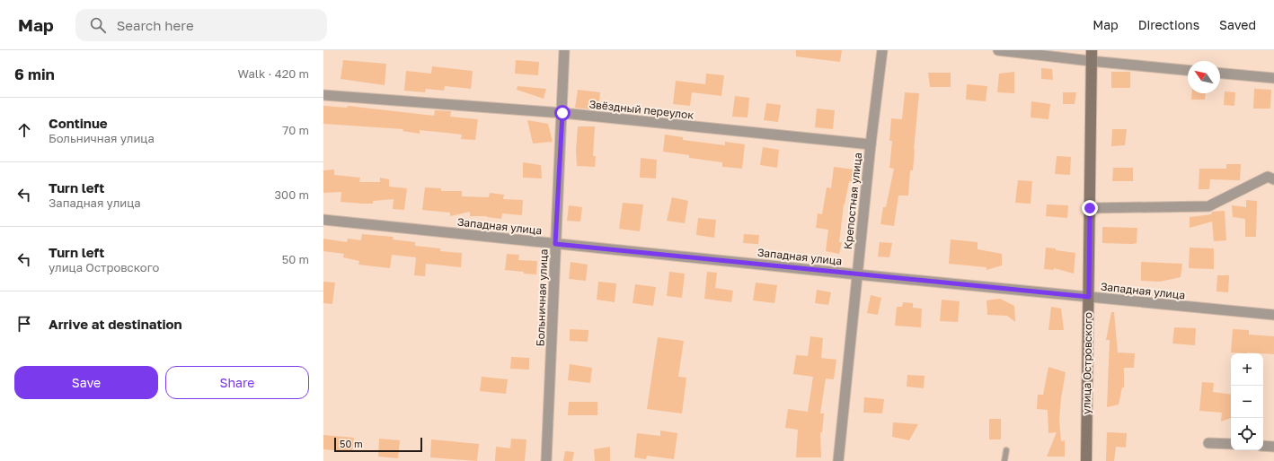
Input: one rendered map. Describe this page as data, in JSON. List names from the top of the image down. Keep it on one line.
{"streets":{"street":["Звёздный переулок","Крепостная улица","Западная улица","Больничная улица","улица Островского"]},"crossings":[["Звёздный переулок","Крепостная улица"],["Звёздный переулок","Больничная улица"],["Крепостная улица","Западная улица"],["Западная улица","Больничная улица"],["Западная улица","улица Островского"]],"scale_bar":"50 m","north":"top left","page":{"header":"Map","search":"Search here","nav":["Map","Directions","Saved"],"heading":["6 min","Walk · 420 m"],"list":[["Continue","Больничная улица","70 m"],["Turn left","Западная улица","300 m"],["Turn left","улица Островского","50 m"],"Arrive at destination"],"map_buttons":["+","−"],"buttons":["Save","Share"],"scale":"50 m"}}
